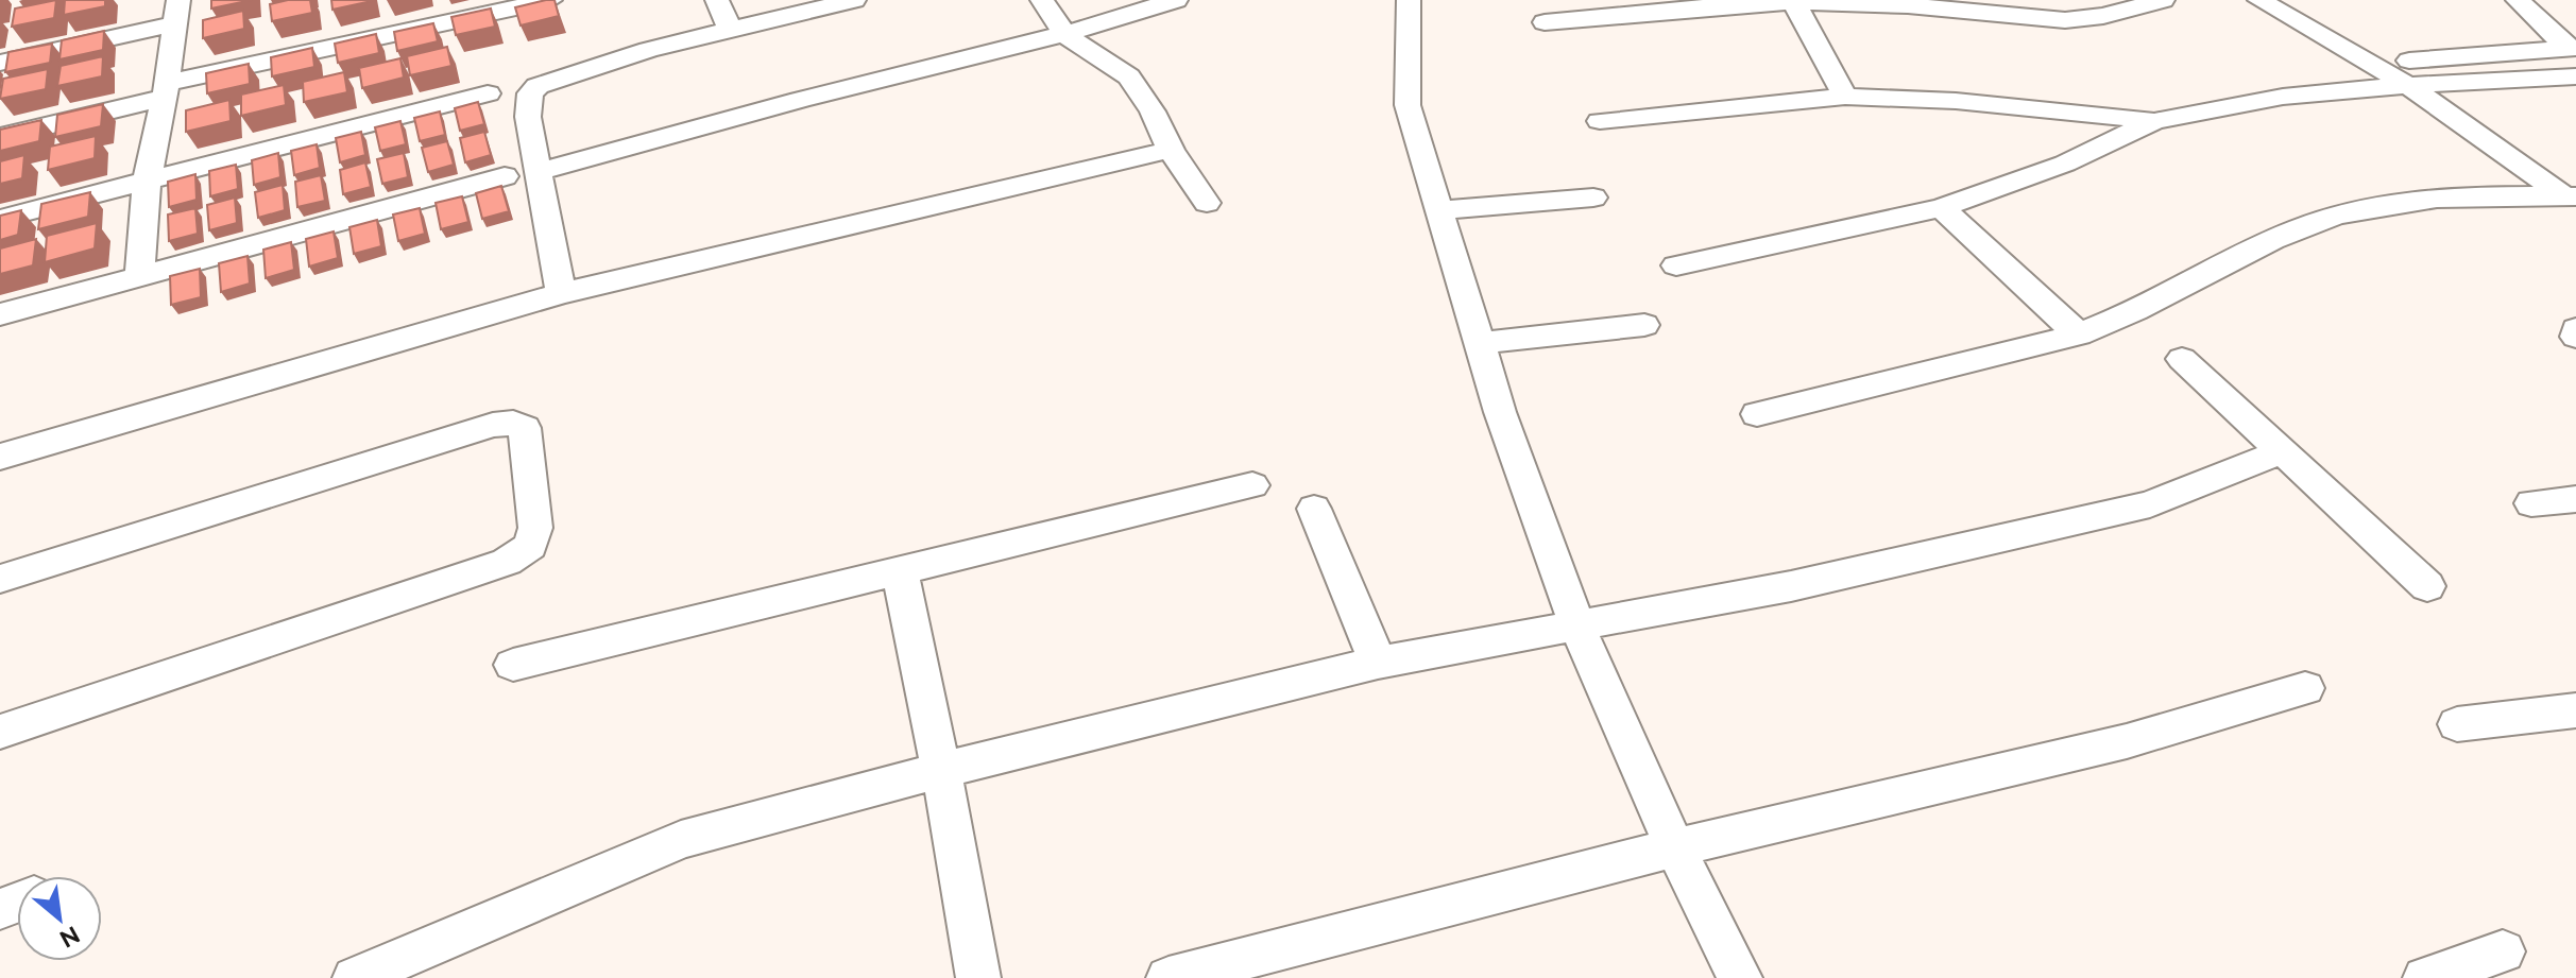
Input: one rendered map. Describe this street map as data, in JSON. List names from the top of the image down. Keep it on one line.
{"north":"bottom right"}
